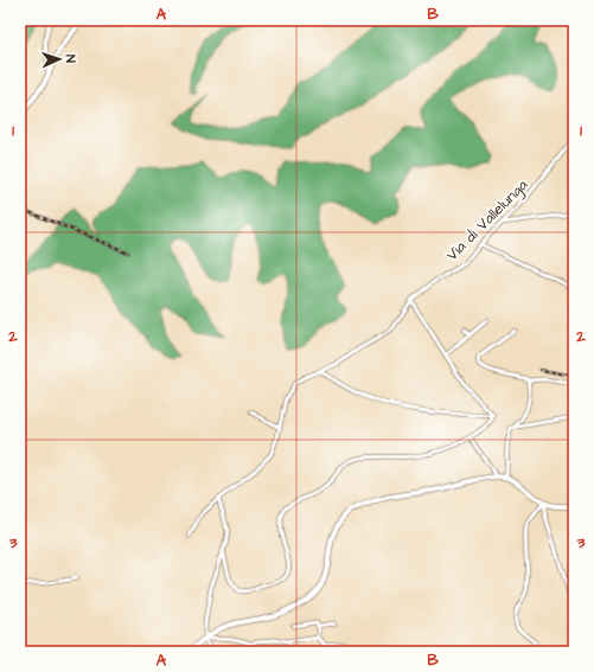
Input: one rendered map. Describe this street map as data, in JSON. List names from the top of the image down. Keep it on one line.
{"streets":{"street":["Via di Vallelunga"]},"north":"right","grid":{"columns":["A","B"],"rows":["1","2","3"]}}
